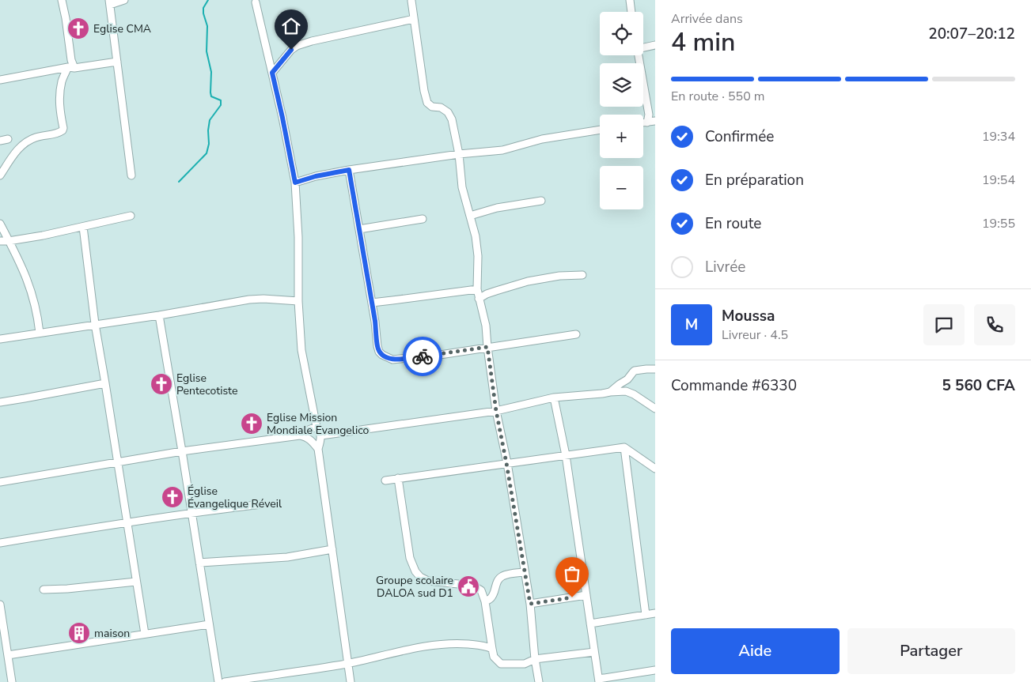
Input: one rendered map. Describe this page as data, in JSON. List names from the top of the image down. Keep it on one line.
{"places":{"church":["Eglise CMA","Eglise Pentecotiste","Eglise Mission Mondiale Evangelico","Église Évangelique Réveil"],"public building":["Groupe scolaire DALOA sud D1"],"building":["maison"]},"page":{"heading":["4 min","Arrivée dans","20:07–20:12"],"panel":["Moussa","Livreur · 4.5","Commande #6330","5 560 CFA"],"map_buttons":["+","−"],"bar":"En route · 550 m","list":[["Confirmée","19:34"],["En préparation","19:54"],["En route","19:55"],"Livrée"],"round":"M","buttons":["Aide","Partager"]}}
